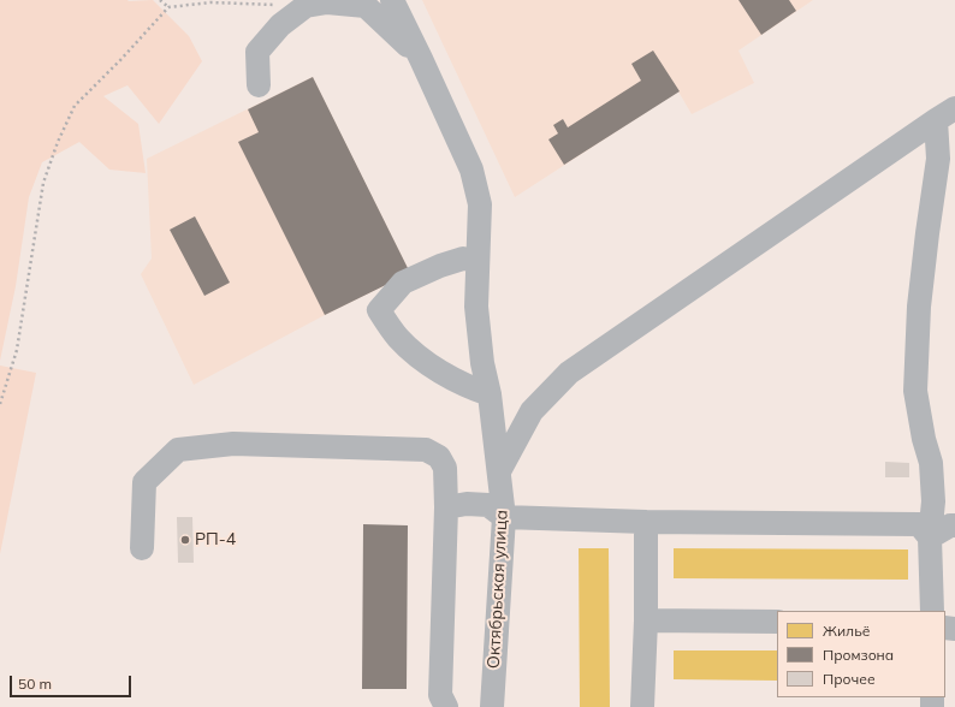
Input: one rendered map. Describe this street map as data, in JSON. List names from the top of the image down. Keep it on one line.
{"streets":{"street":["Октябрьская улица"]},"places":["РП-4"],"legend":["Жильё","Промзона","Прочее"],"scale_bar":"50 m"}
